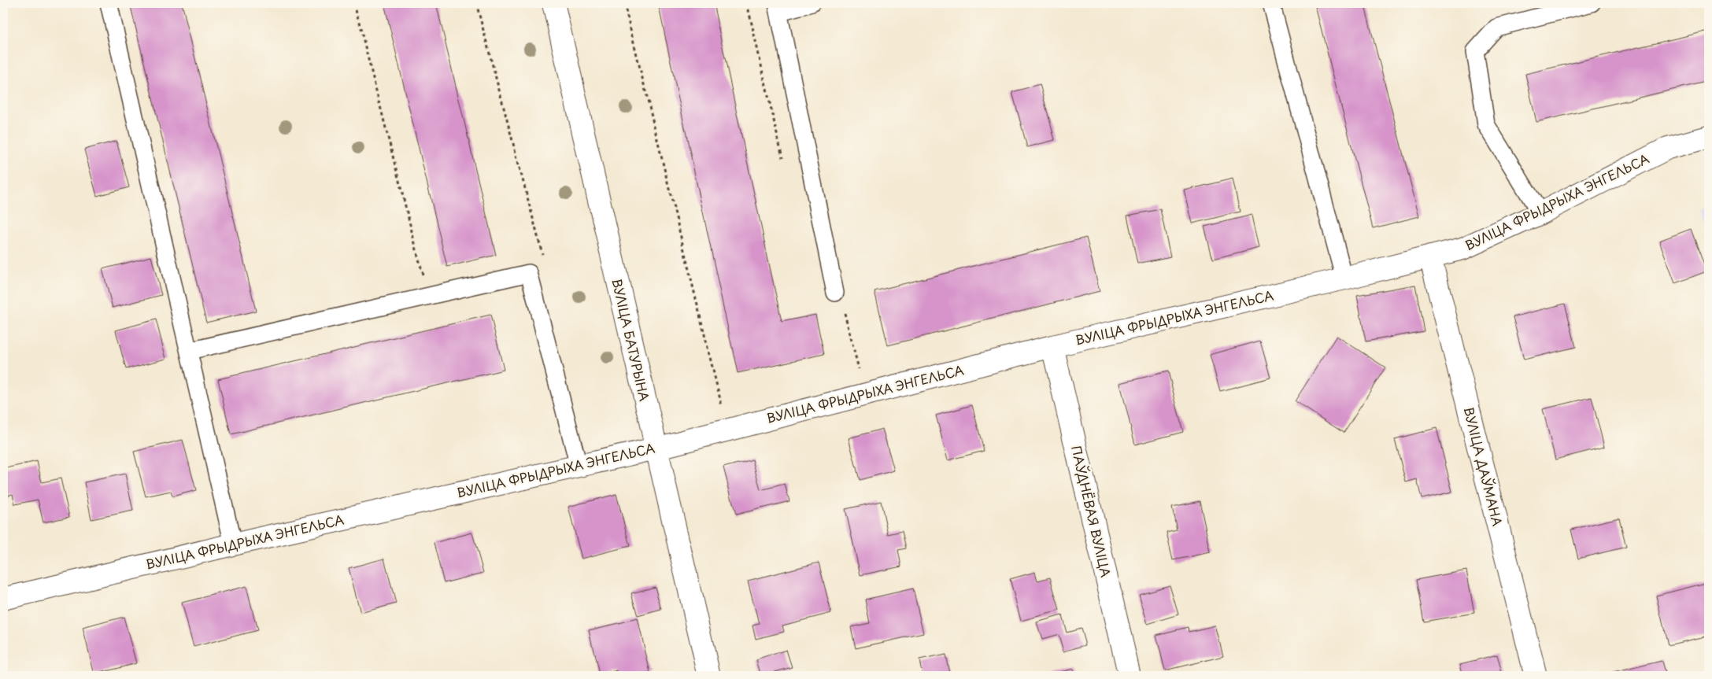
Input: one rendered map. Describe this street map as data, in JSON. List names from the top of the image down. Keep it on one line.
{"streets":{"street":["ВУЛІЦА ФРЫДРЫХА ЭНГЕЛЬСА","ВУЛІЦА БАТУРЫНА","ВУЛІЦА ДАЎМАНА","ПАЎДНЁВАЯ ВУЛІЦА"]},"crossings":[["ВУЛІЦА ФРЫДРЫХА ЭНГЕЛЬСА","ВУЛІЦА БАТУРЫНА"],["ВУЛІЦА ФРЫДРЫХА ЭНГЕЛЬСА","ВУЛІЦА ДАЎМАНА"],["ВУЛІЦА ФРЫДРЫХА ЭНГЕЛЬСА","ПАЎДНЁВАЯ ВУЛІЦА"]]}
